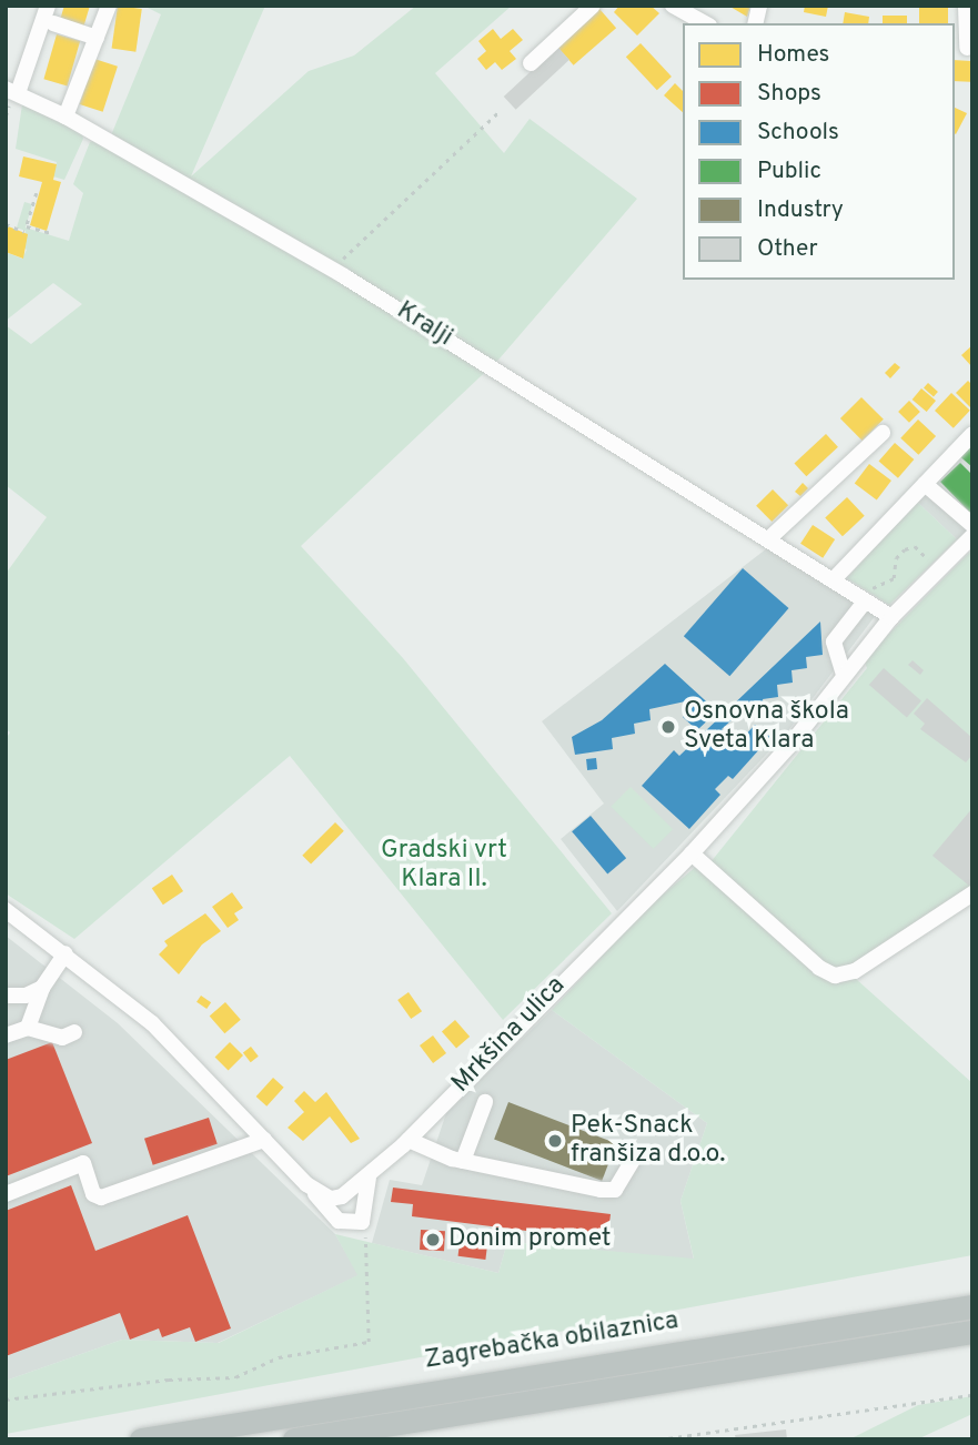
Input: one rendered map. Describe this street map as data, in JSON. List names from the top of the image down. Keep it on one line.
{"streets":{"highway":["Zagrebačka obilaznica"],"street":["Kralji","Mrkšina ulica"]},"crossings":[["Kralji","Mrkšina ulica"]],"parks":["Gradski vrt Klara II."],"places":["Osnovna škola Sveta Klara","Pek-Snack franšiza d.o.o.","Donim promet"],"legend":["Homes","Shops","Schools","Public","Industry","Other"]}
